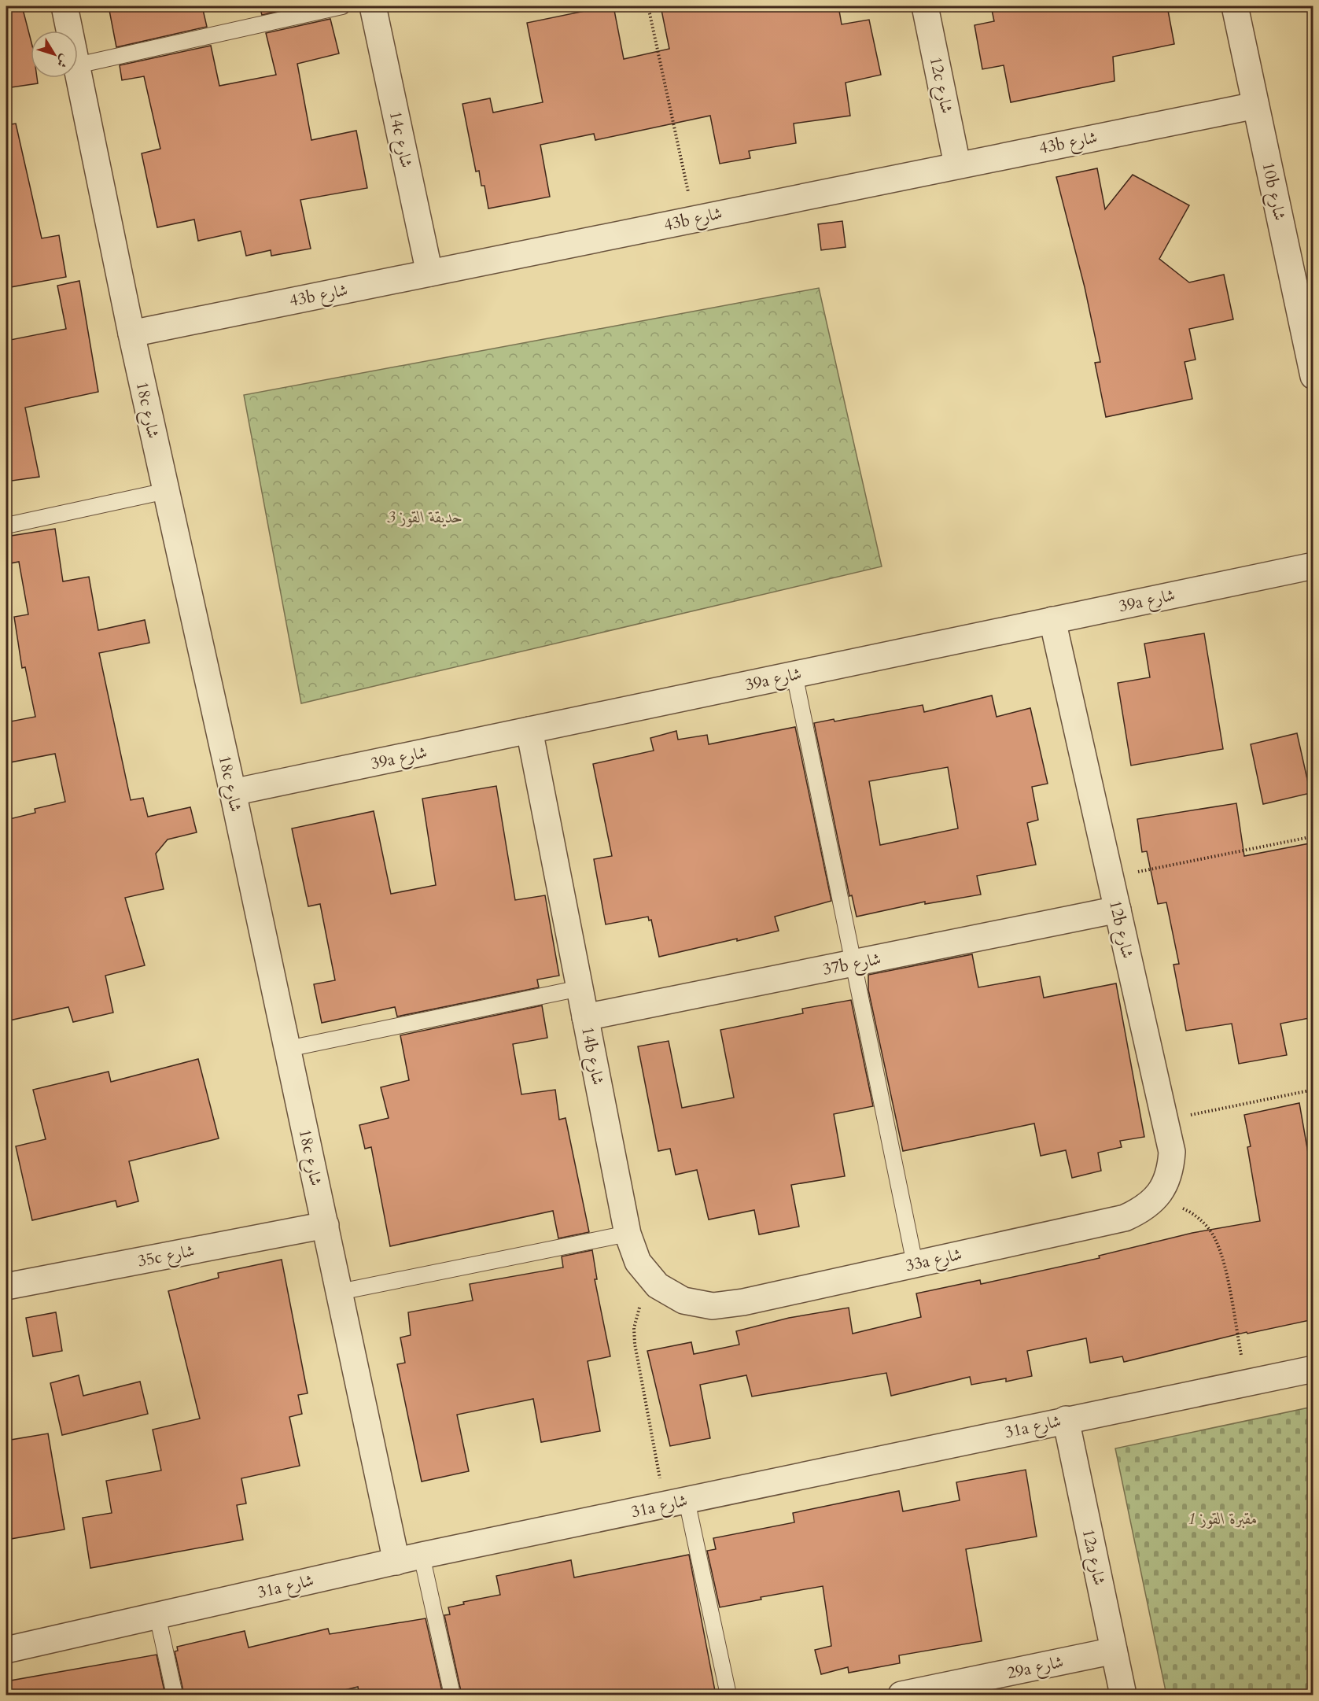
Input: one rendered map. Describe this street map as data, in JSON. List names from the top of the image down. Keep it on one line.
{"streets":{"street":["12c شارع","14c شارع","43b شارع","10b شارع","18c شارع","39a شارع","12b شارع","37b شارع","14b شارع","35c شارع","33a شارع","31a شارع","12a شارع","29a شارع"]},"crossings":[["12c شارع","43b شارع"],["14c شارع","43b شارع"],["43b شارع","10b شارع"],["43b شارع","18c شارع"],["18c شارع","39a شارع"],["18c شارع","35c شارع"],["18c شارع","31a شارع"],["39a شارع","12b شارع"],["39a شارع","14b شارع"],["12b شارع","37b شارع"],["12b شارع","33a شارع"],["37b شارع","14b شارع"],["14b شارع","33a شارع"],["31a شارع","12a شارع"],["12a شارع","29a شارع"]],"parks":["حديقة القوز 3","مقبرة القوز 1"],"north":"bottom right"}
